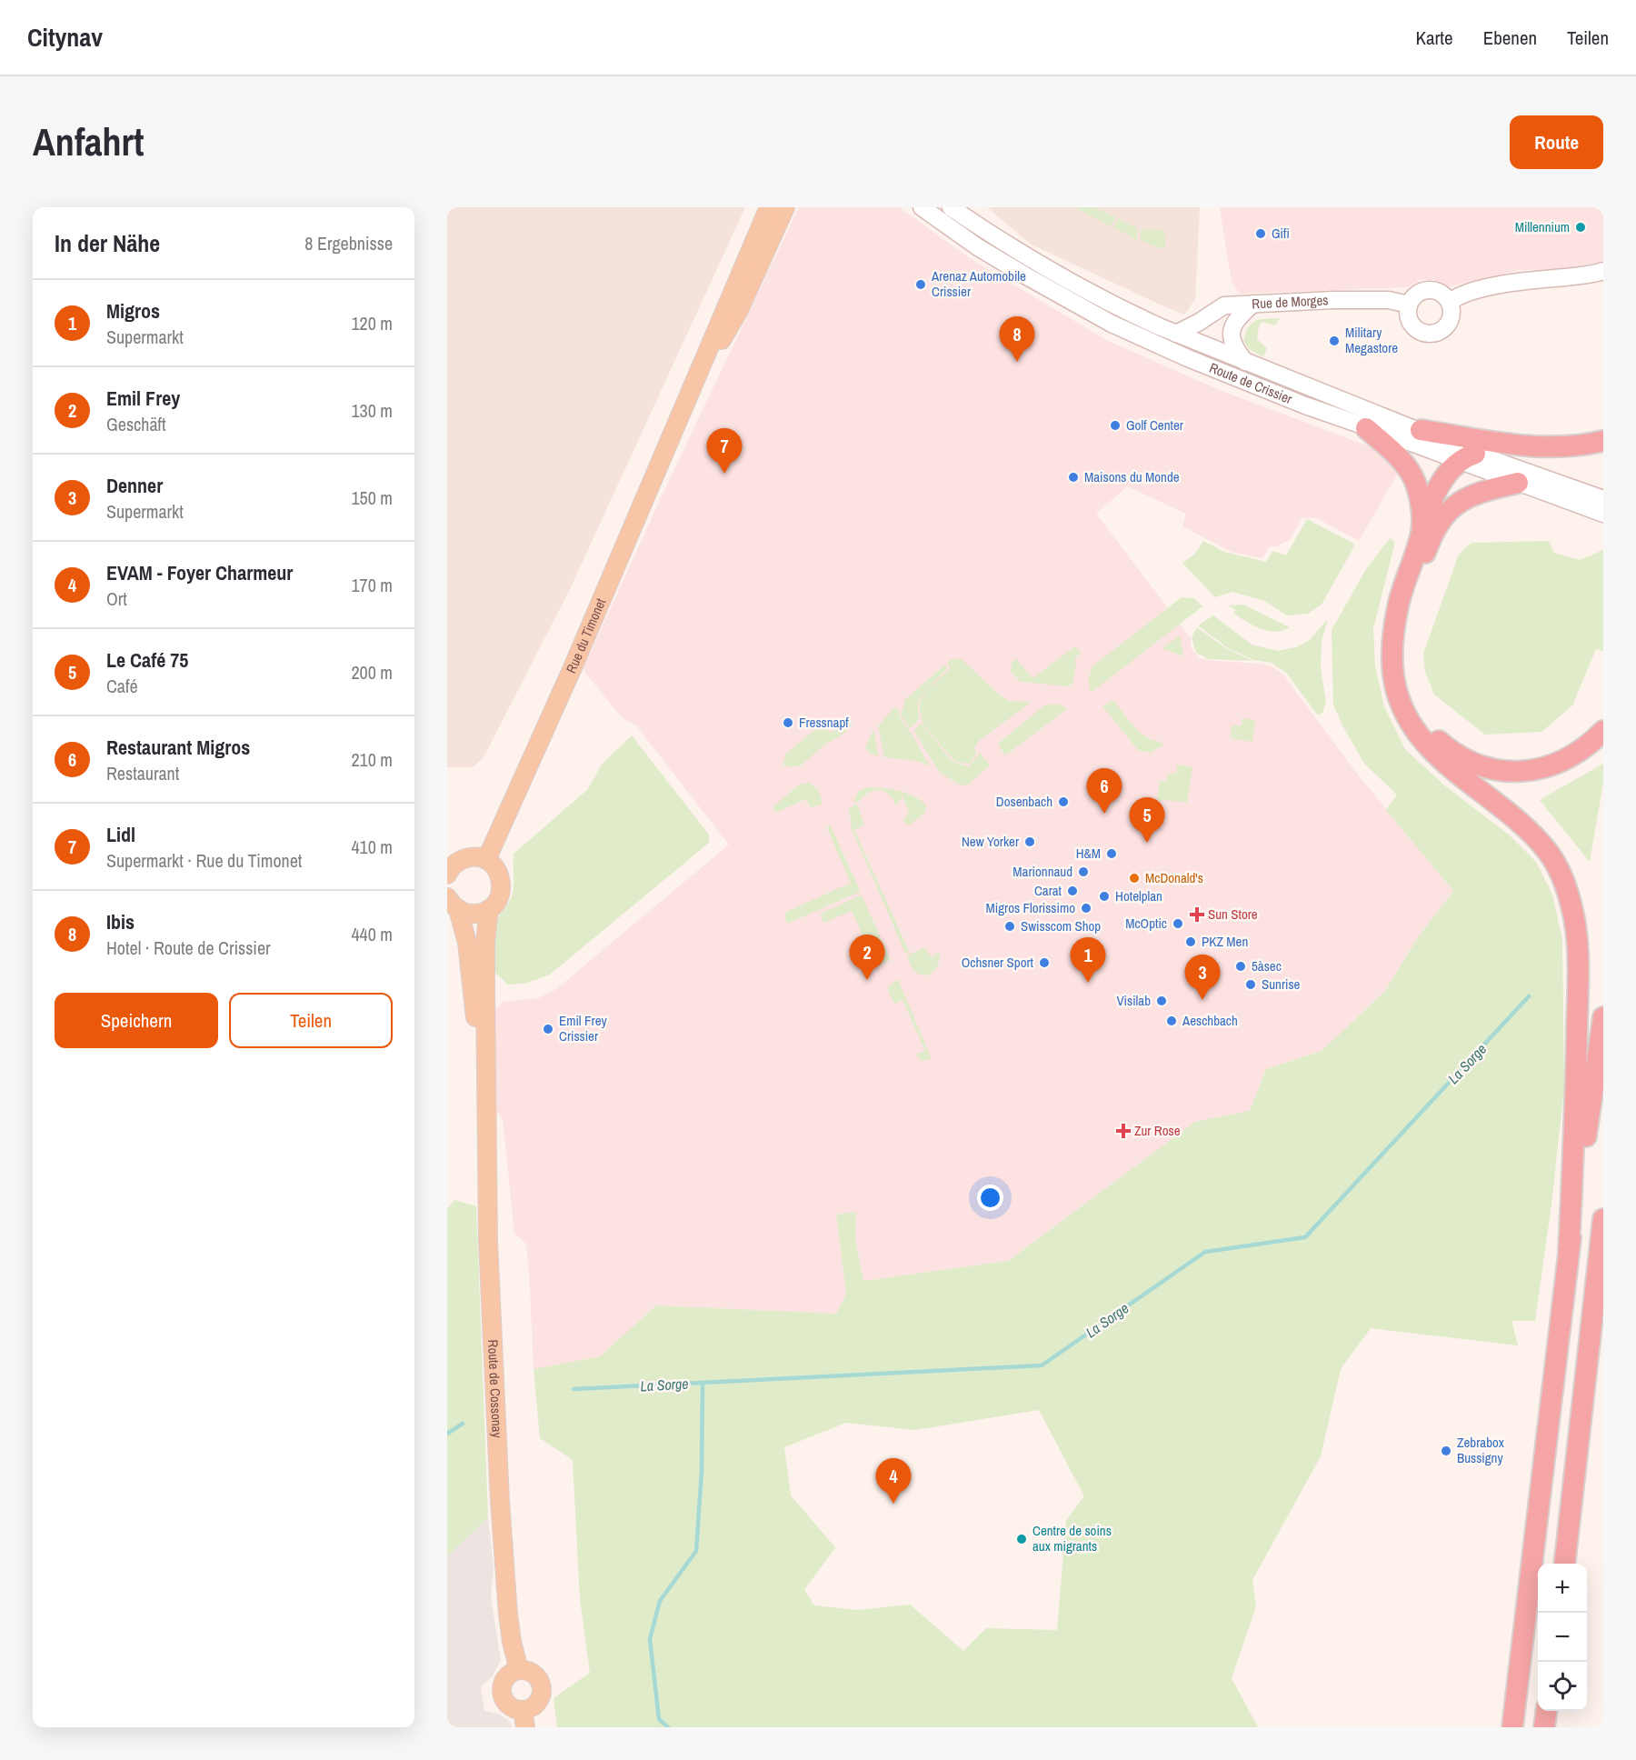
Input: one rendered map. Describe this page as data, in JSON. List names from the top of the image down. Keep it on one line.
{"streets":{"main road":["Rue de Morges","Route de Crissier","Rue du Timonet","Route de Cossonay"]},"crossings":[["Rue de Morges","Route de Crissier"]],"water":["La Sorge"],"places":{"other":["Millennium","Gifi","Arenaz Automobile Crissier","Military Megastore","Golf Center","Maisons du Monde","Fressnapf","Dosenbach","New Yorker","H&M","Marionnaud","McDonald's","Carat","Hotelplan","Migros Florissimo","McOptic","Swisscom Shop","PKZ Men","Ochsner Sport","5àsec","Sunrise","Visilab","Aeschbach","Emil Frey Crissier","Zebrabox Bussigny","Centre de soins aux migrants"],"health":["Sun Store","Zur Rose"]},"page":{"header":"Citynav","nav":["Karte","Ebenen","Teilen"],"buttons":["Route",["Speichern","Teilen"]],"title":"Anfahrt","heading":["In der Nähe","8 Ergebnisse"],"list":[{"mark":"1","name":"Migros","note":"Supermarkt","value":"120 m"},{"mark":"2","name":"Emil Frey","note":"Geschäft","value":"130 m"},{"mark":"3","name":"Denner","note":"Supermarkt","value":"150 m"},{"mark":"4","name":"EVAM - Foyer Charmeur","note":"Ort","value":"170 m"},{"mark":"5","name":"Le Café 75","note":"Café","value":"200 m"},{"mark":"6","name":"Restaurant Migros","note":"Restaurant","value":"210 m"},{"mark":"7","name":"Lidl","note":"Supermarkt · Rue du Timonet","value":"410 m"},{"mark":"8","name":"Ibis","note":"Hotel · Route de Crissier","value":"440 m"}],"pins":["8","7","6","5","2","1","3","4"],"map_buttons":["+","−"]}}
